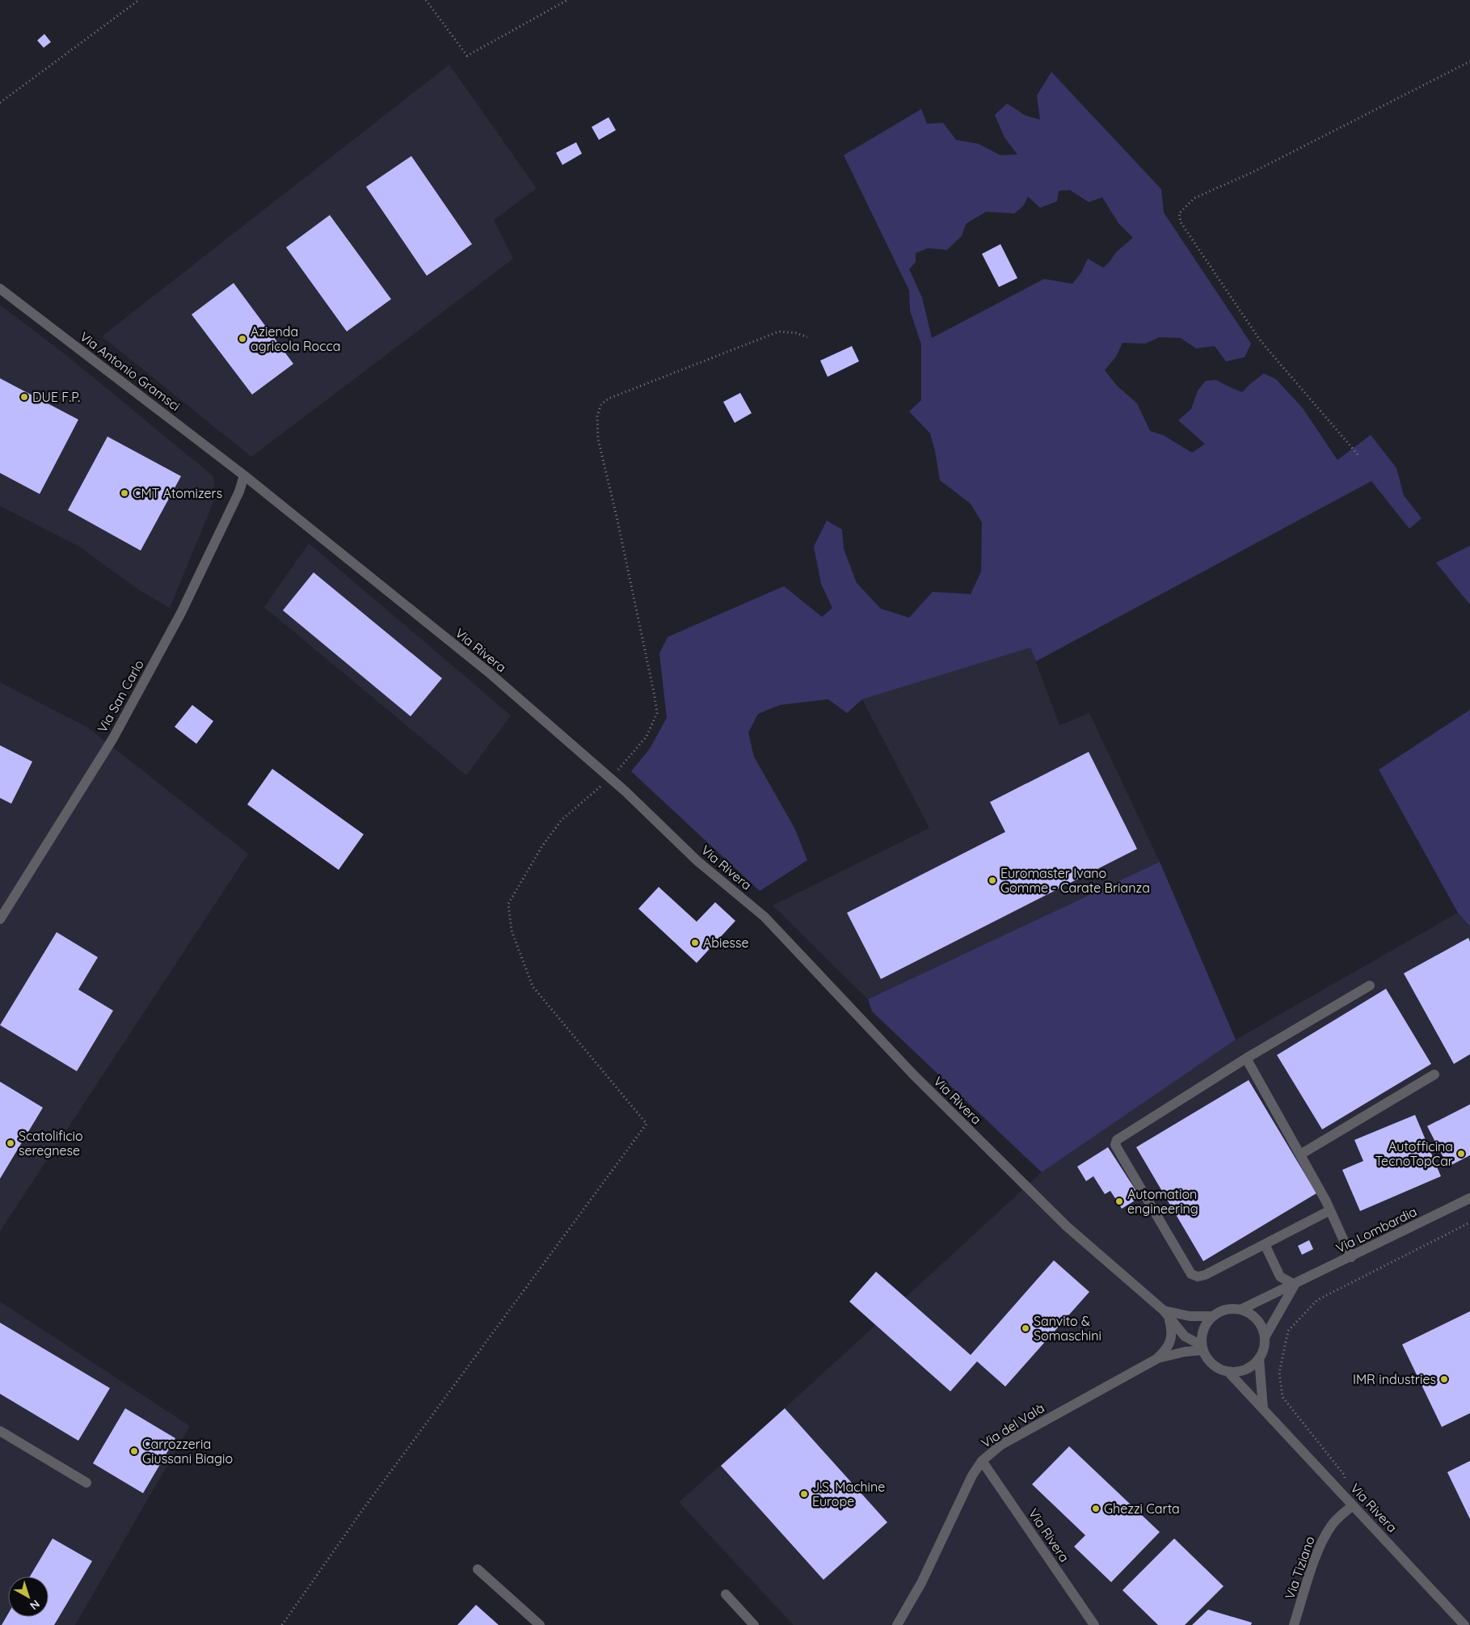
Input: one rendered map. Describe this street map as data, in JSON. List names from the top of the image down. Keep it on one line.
{"streets":{"street":["Via Antonio Gramsci","Via Rivera","Via San Carlo","Via Lombardia","Via del Valà","Via Tiziano"]},"crossings":[["Via Antonio Gramsci","Via Rivera"],["Via Antonio Gramsci","Via San Carlo"],["Via Rivera","Via San Carlo"],["Via Rivera","Via Lombardia"],["Via Rivera","Via del Valà"],["Via Rivera","Via Tiziano"],["Via Lombardia","Via del Valà"]],"places":["Azienda agricola Rocca","DUE F.P.","CMT Atomizers","Euromaster Ivano Gomme - Carate Brianza","Abiesse","Scatolificio seregnese","Autofficina TecnoTopCar","Automation engineering","Sanvito & Somaschini","IMR industries","Carrozzeria Giussani Biagio","J.S. Machine Europe","Ghezzi Carta"],"north":"bottom right"}
